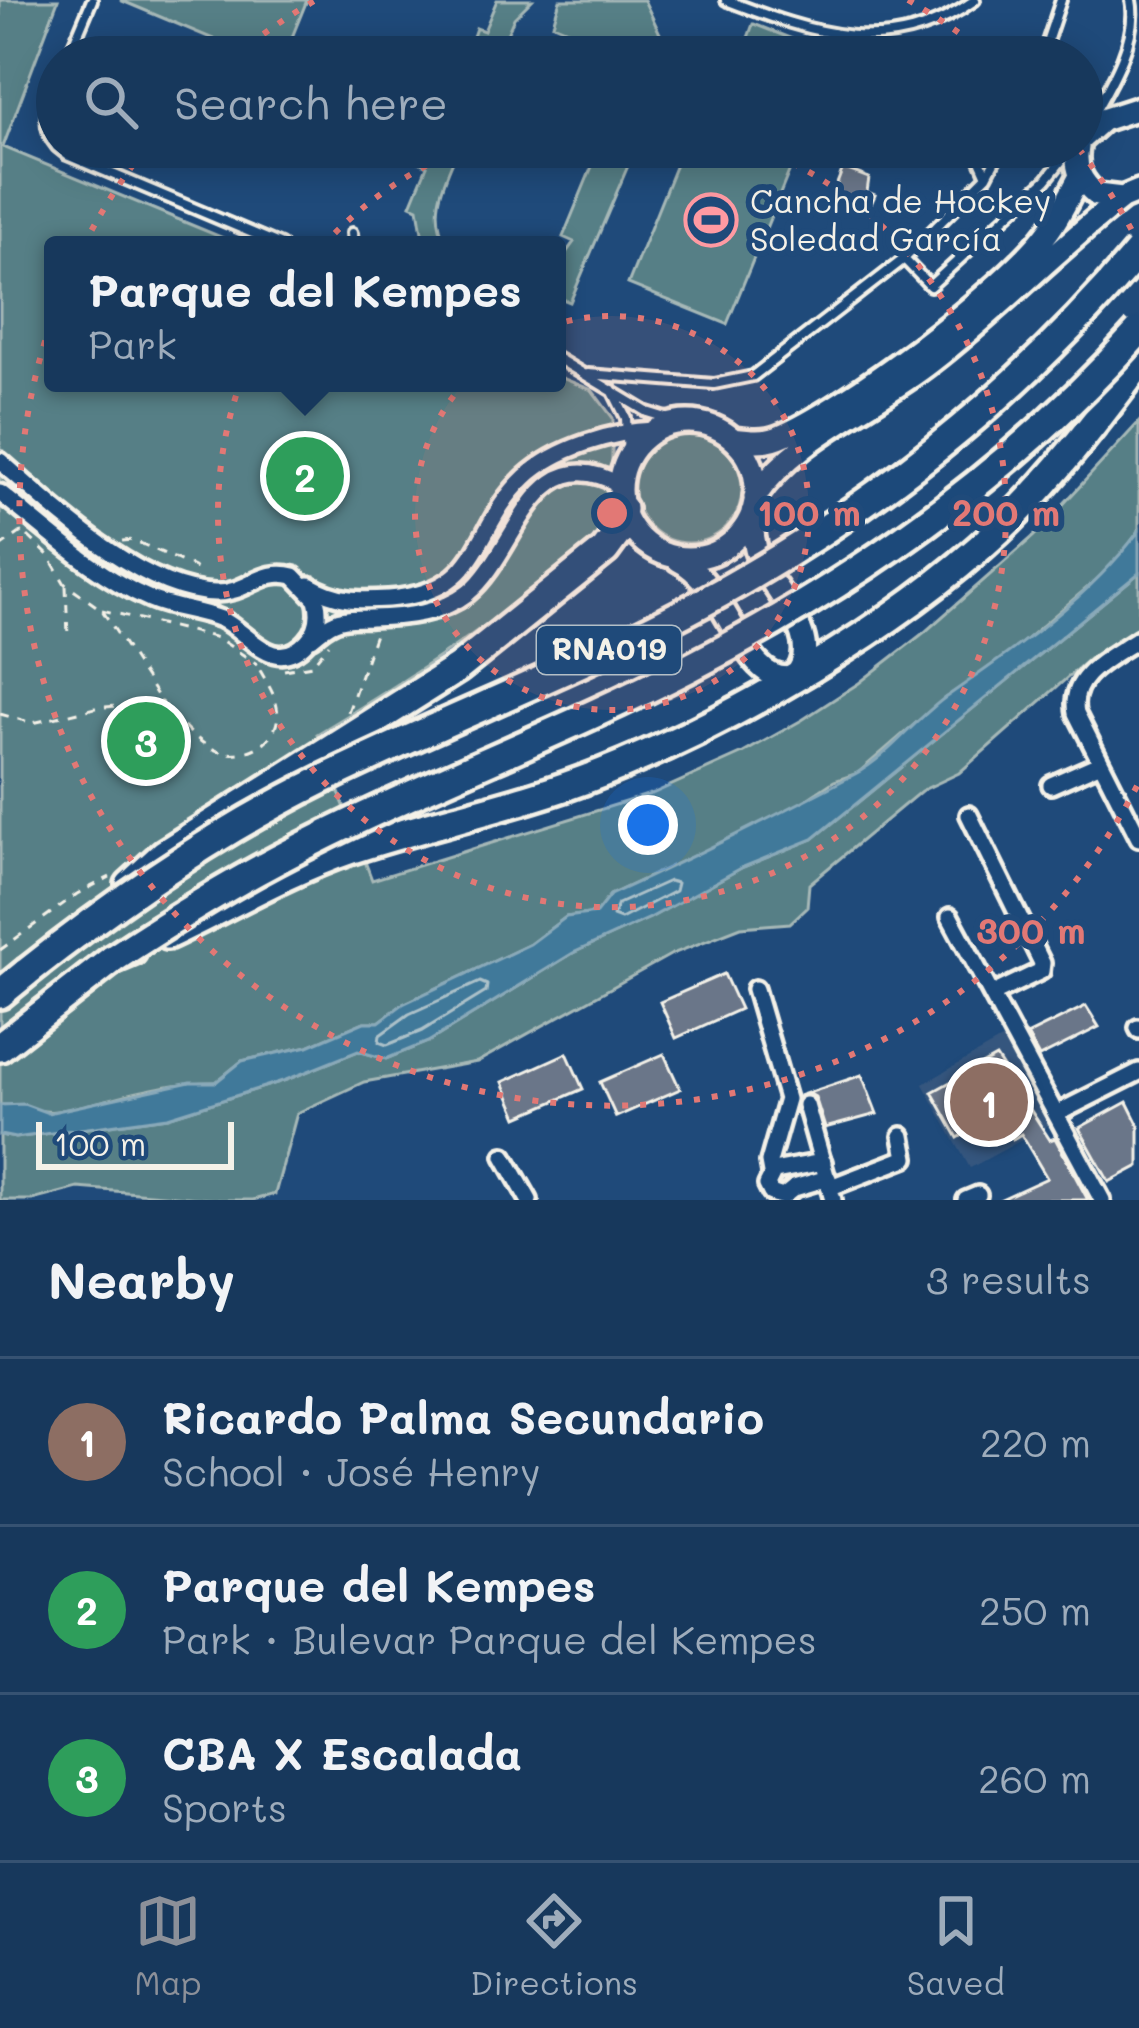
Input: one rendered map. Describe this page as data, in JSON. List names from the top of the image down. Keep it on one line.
{"streets":{"highway":["RNA019"]},"places":{"sports":["Cancha de Hockey Soledad García"]},"scale_bar":"100 m","page":{"search":"Search here","popup":["Parque del Kempes","Park"],"pins":["2","3","1"],"scale":"100 m","heading":["Nearby","3 results"],"list":[{"mark":"1","name":"Ricardo Palma Secundario","note":"School · José Henry","value":"220 m"},{"mark":"2","name":"Parque del Kempes","note":"Park · Bulevar Parque del Kempes","value":"250 m"},{"mark":"3","name":"CBA X Escalada","note":"Sports","value":"260 m"}],"nav":["Map","Directions","Saved"]},"rings":["100 m","200 m","300 m"]}
